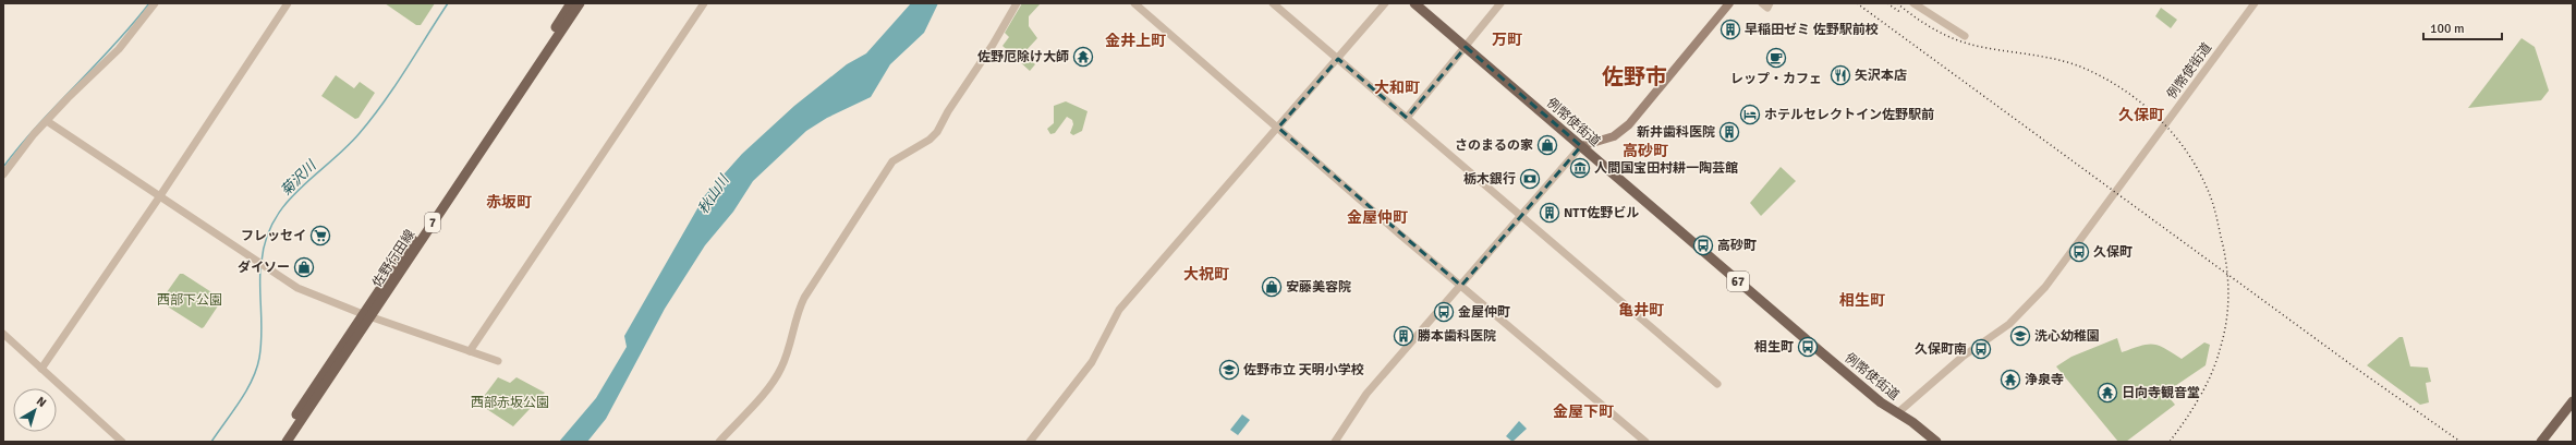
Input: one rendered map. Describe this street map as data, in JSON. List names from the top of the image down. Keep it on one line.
{"streets":{"main road":["例幣使街道","7","佐野行田線","67"]},"crossings":[["例幣使街道","67"]],"districts":["万町","金井上町","佐野市","大和町","久保町","高砂町","赤坂町","金屋仲町","大祝町","相生町","亀井町","金屋下町"],"water":["菊沢川","秋山川"],"parks":["西部下公園","西部赤坂公園"],"places":{"building":["早稲田ゼミ 佐野駅前校","新井歯科医院","NTT佐野ビル","勝本歯科医院"],"temple":["佐野厄除け大師","浄泉寺","日向寺観音堂"],"cafe":["レップ・カフェ"],"restaurant":["矢沢本店"],"hotel":["ホテルセレクトイン佐野駅前"],"shop":["さのまるの家","ダイソー","安藤美容院"],"museum":["人間国宝田村耕一陶芸館"],"bank":["栃木銀行"],"supermarket":["フレッセイ"],"bus stop":["高砂町","久保町","金屋仲町","相生町","久保町南"],"school or university":["洗心幼稚園","佐野市立 天明小学校"]},"scale_bar":"100 m","north":"top right"}
